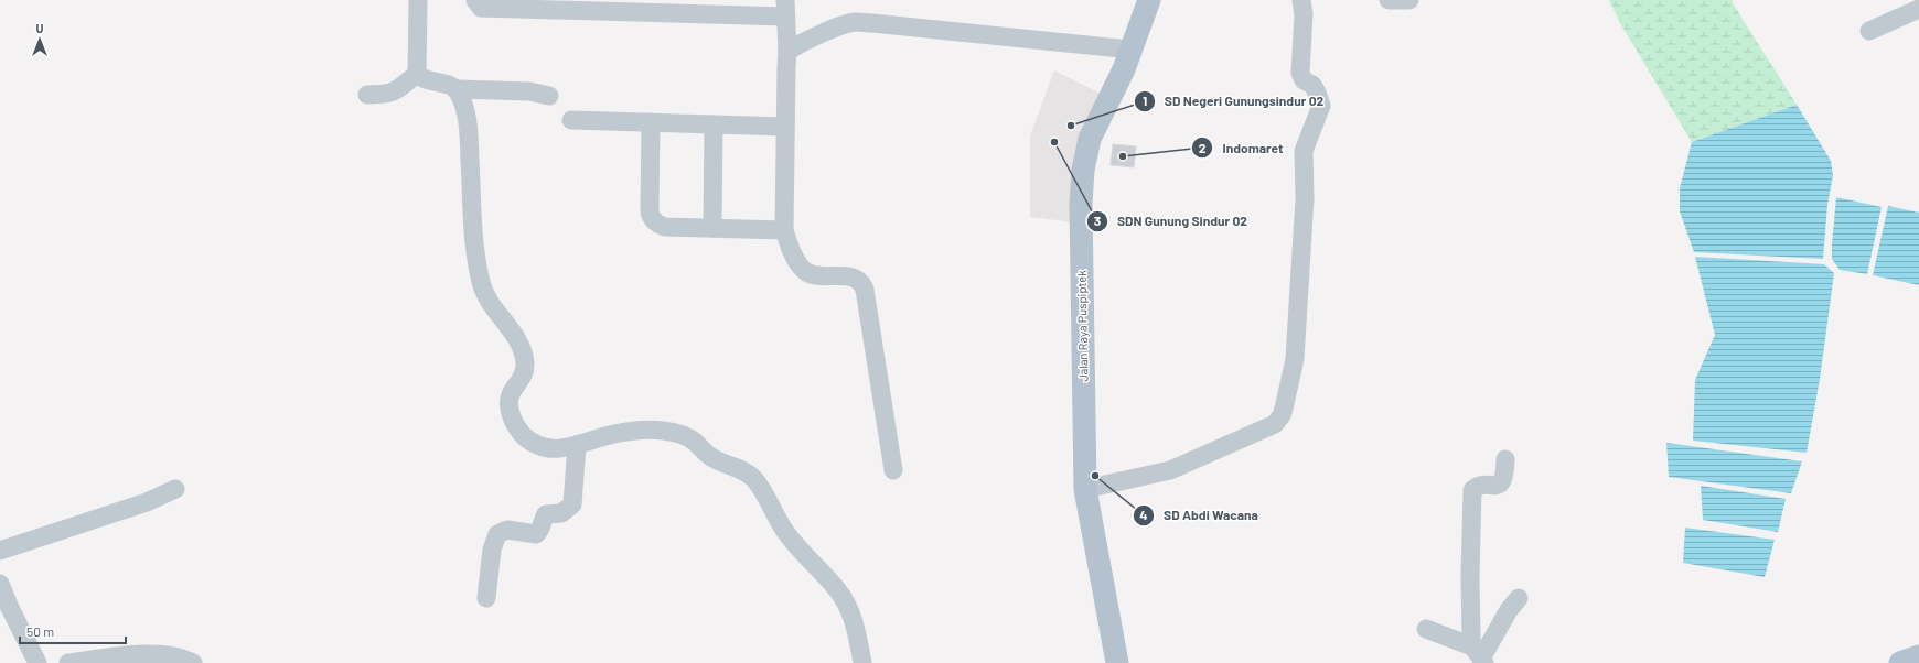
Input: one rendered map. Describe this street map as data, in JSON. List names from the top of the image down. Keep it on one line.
{"streets":{"main road":["Jalan Raya Puspiptek"]},"places":["SD Negeri Gunungsindur 02","SDN Gunung Sindur 02","Indomaret","SD Abdi Wacana"],"scale_bar":"50 m","north":"top"}
